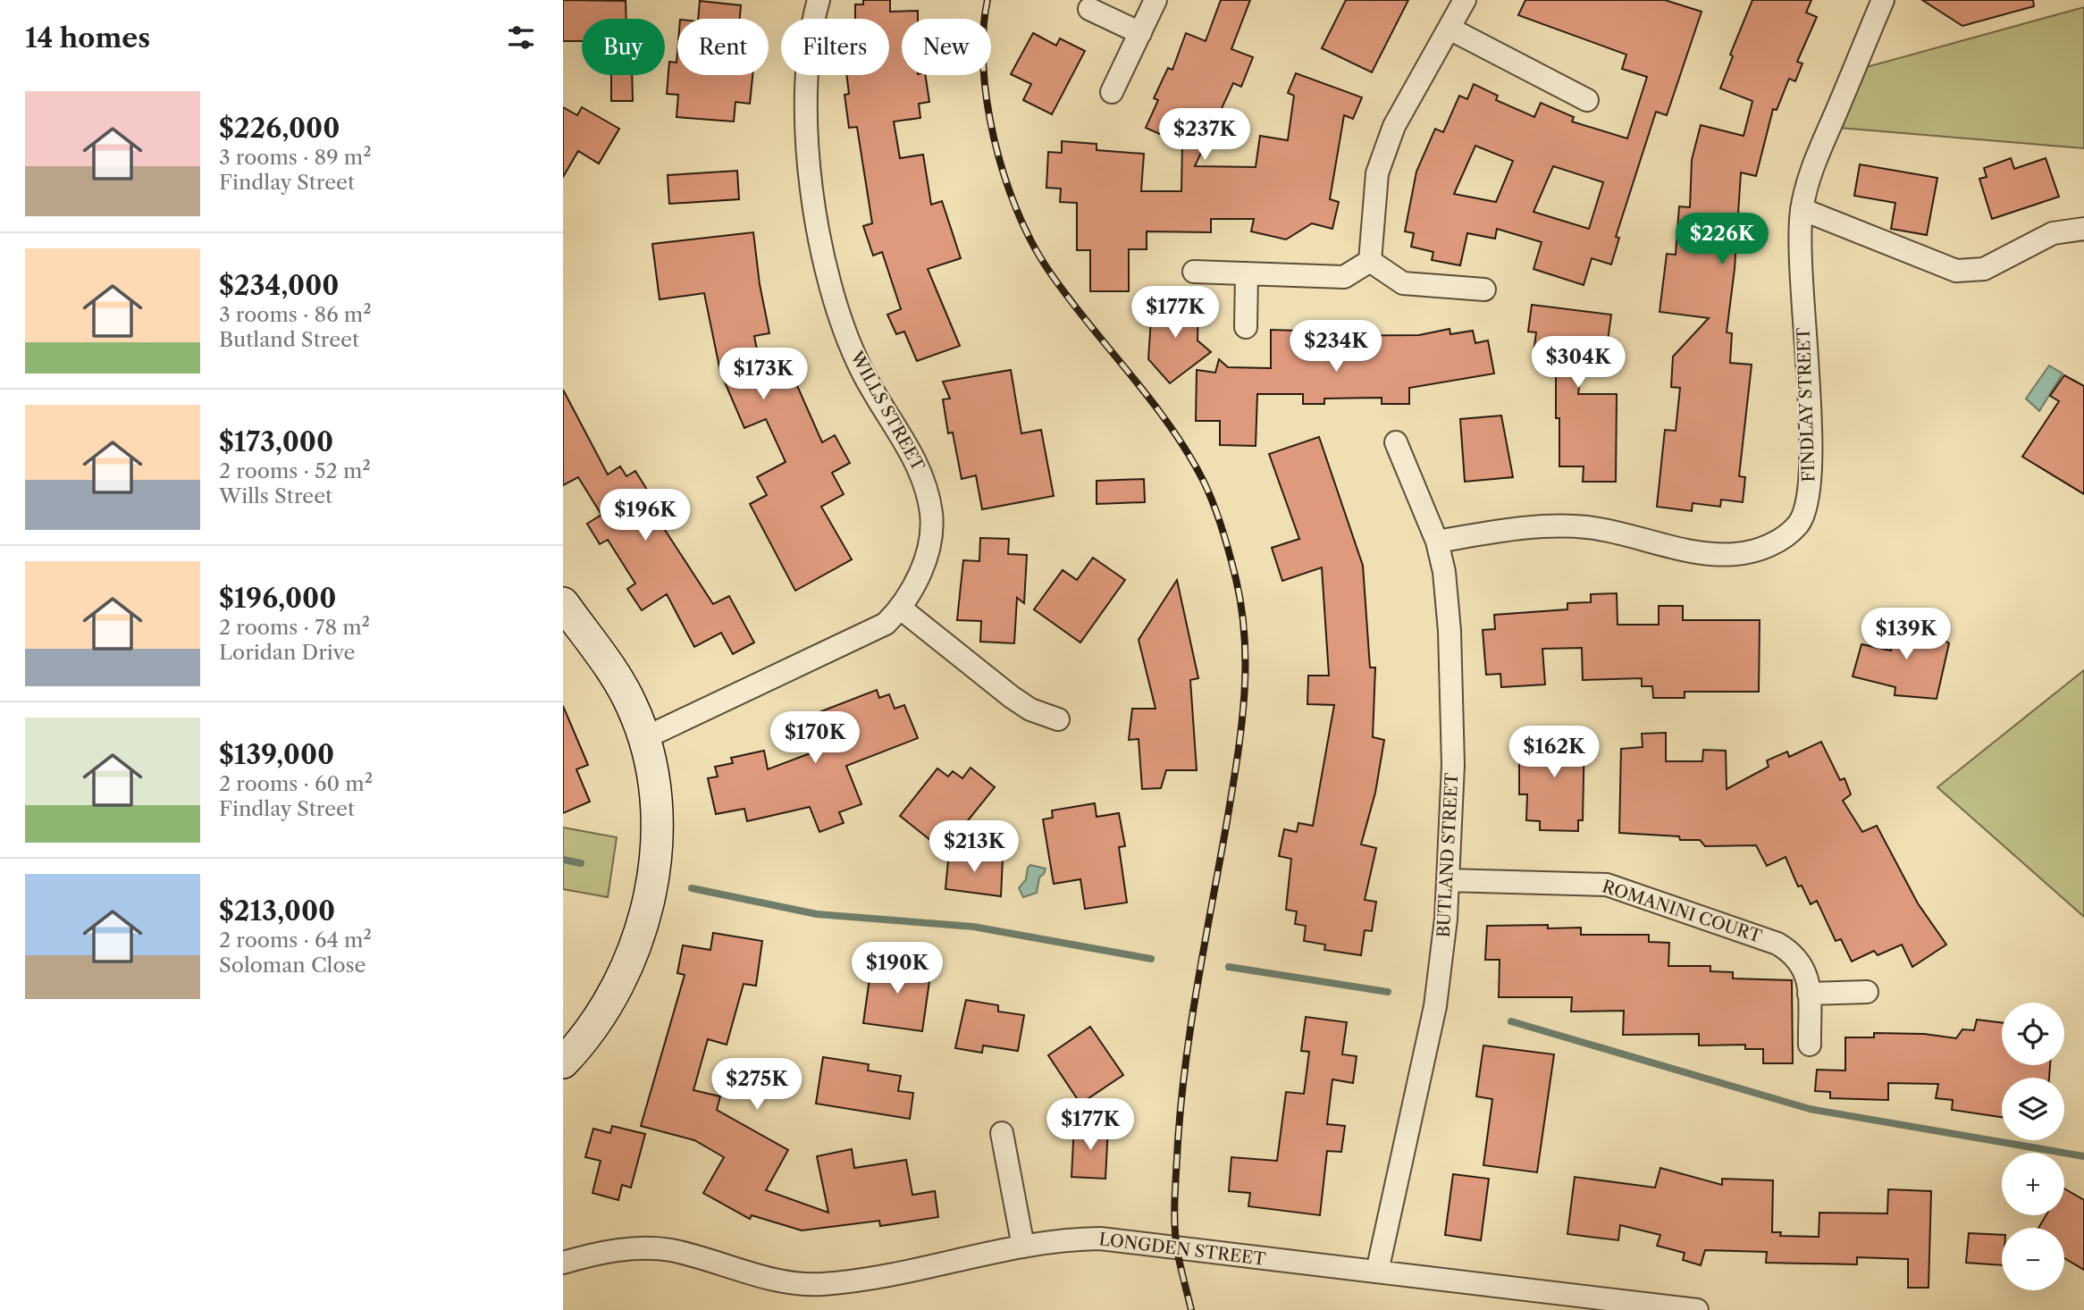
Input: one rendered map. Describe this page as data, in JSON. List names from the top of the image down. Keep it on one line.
{"streets":{"street":["FINDLAY STREET","WILLS STREET","BUTLAND STREET","ROMANINI COURT","LONGDEN STREET"]},"crossings":[["FINDLAY STREET","BUTLAND STREET"],["BUTLAND STREET","ROMANINI COURT"],["BUTLAND STREET","LONGDEN STREET"]],"page":{"heading":"14 homes","chip":["Buy","Rent","Filters","New"],"list":[{"name":"$226,000","note":"3 rooms · 89 m² · Findlay Street"},{"name":"$234,000","note":"3 rooms · 86 m² · Butland Street"},{"name":"$173,000","note":"2 rooms · 52 m² · Wills Street"},{"name":"$196,000","note":"2 rooms · 78 m² · Loridan Drive"},{"name":"$139,000","note":"2 rooms · 60 m² · Findlay Street"},{"name":"$213,000","note":"2 rooms · 64 m² · Soloman Close"}],"price":["$237K","$226K","$177K","$234K","$304K","$173K","$196K","$139K","$170K","$162K","$213K","$190K","$275K","$177K"],"map_buttons":["+","−"]}}
